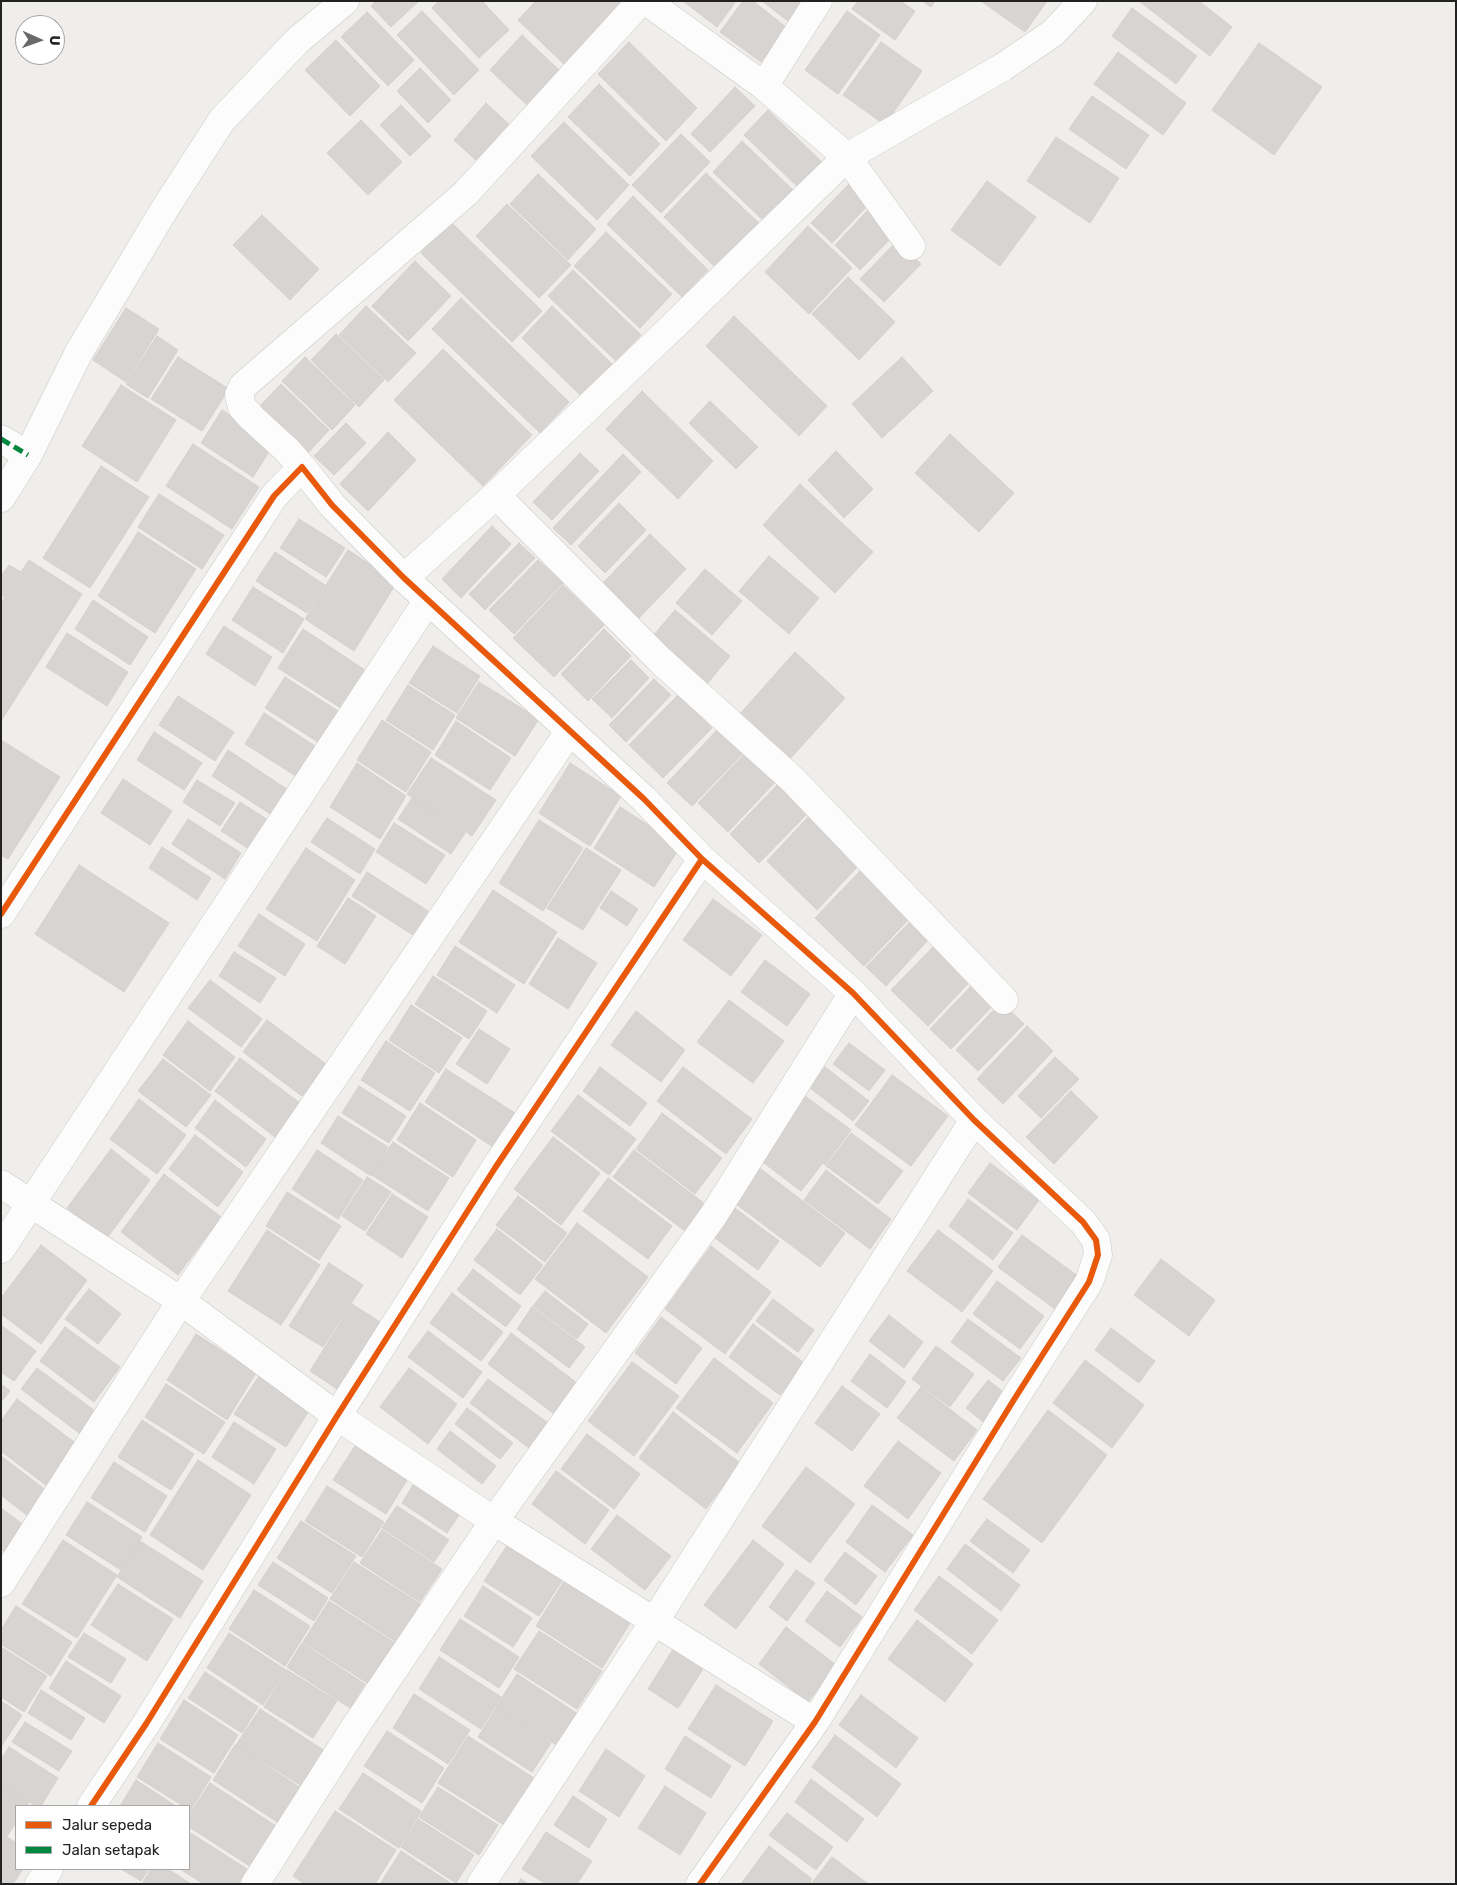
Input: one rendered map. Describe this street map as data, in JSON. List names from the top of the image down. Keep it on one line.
{"legend":["Jalur sepeda","Jalan setapak"],"north":"right"}
